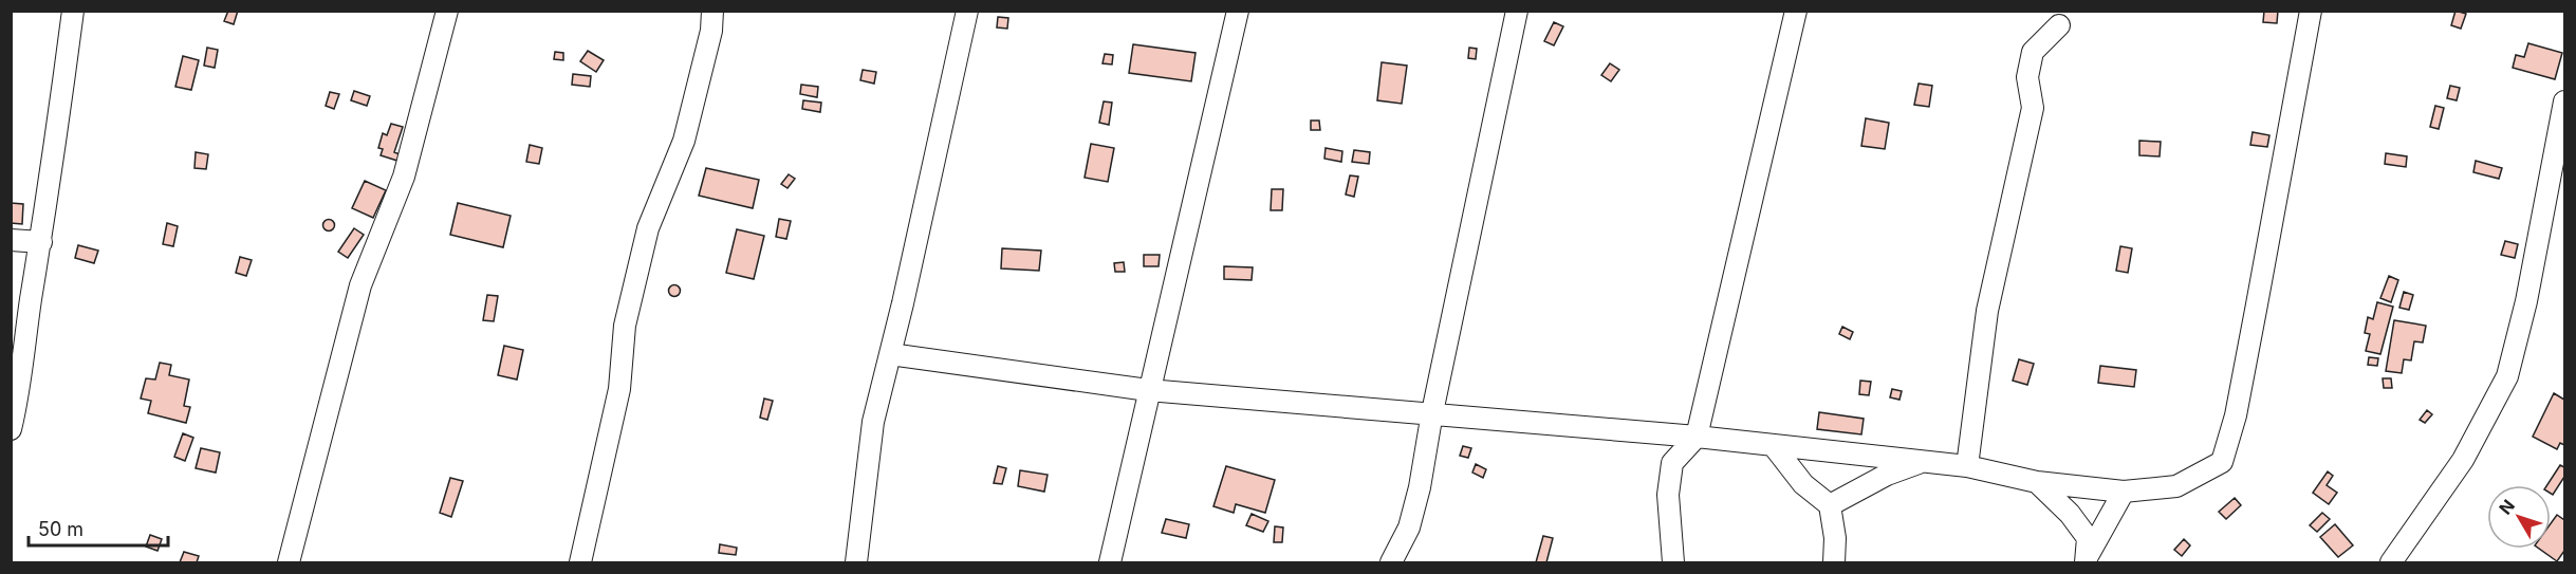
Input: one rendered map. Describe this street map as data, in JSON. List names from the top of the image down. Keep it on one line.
{"scale_bar":"50 m","north":"top left"}
